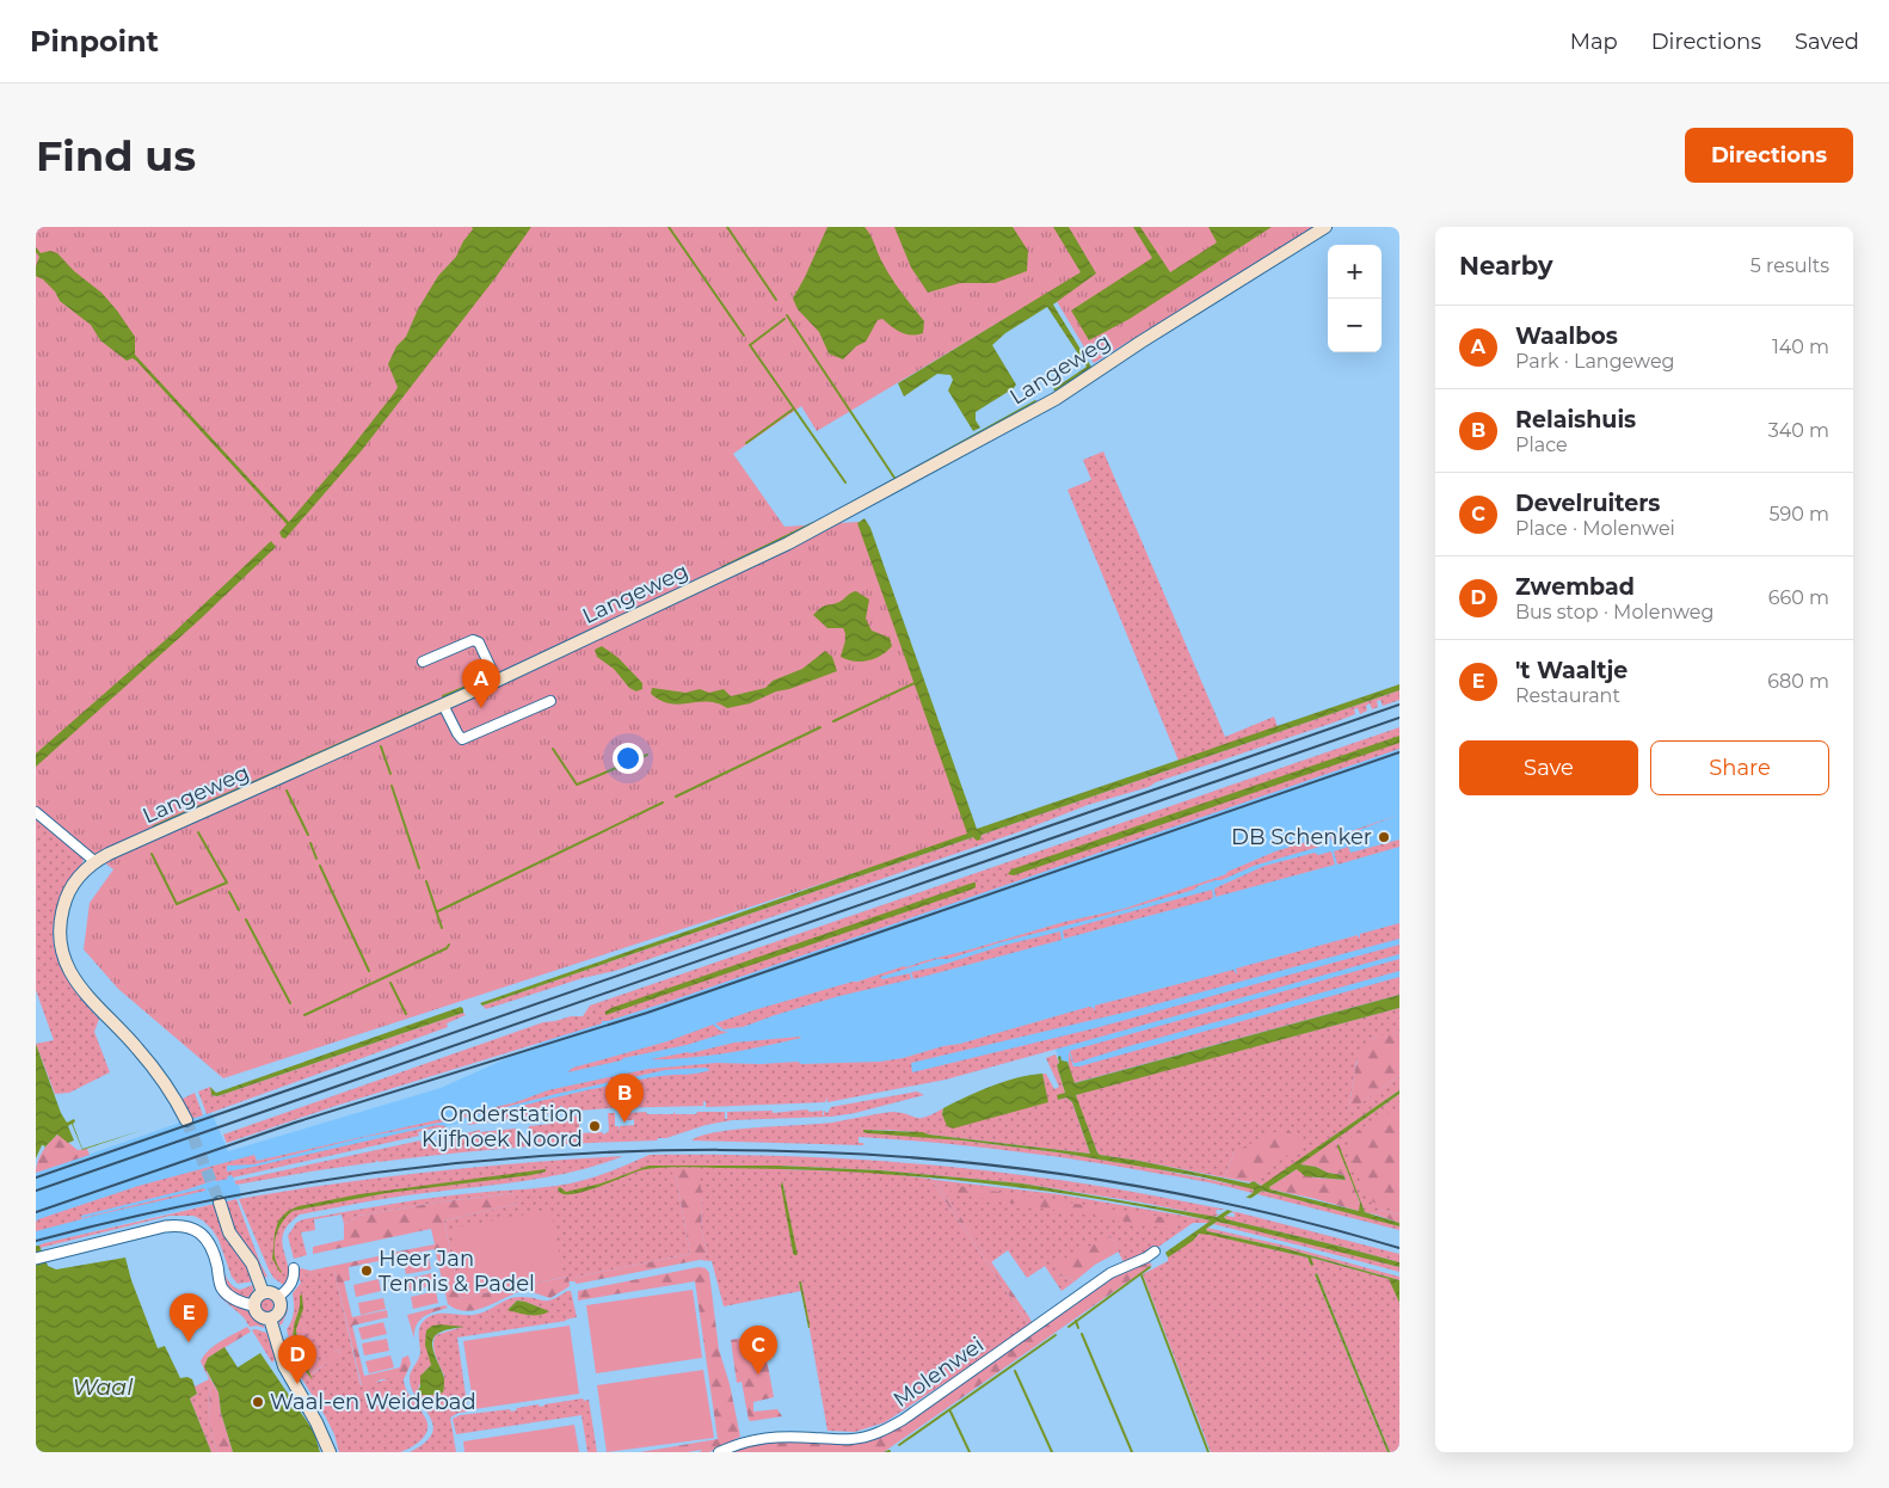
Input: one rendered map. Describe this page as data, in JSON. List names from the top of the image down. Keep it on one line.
{"streets":{"main road":["Langeweg"],"street":["Molenwei"]},"water":["Waal"],"places":["DB Schenker","Onderstation Kijfhoek Noord","Heer Jan Tennis & Padel","Waal-en Weidebad"],"page":{"header":"Pinpoint","nav":["Map","Directions","Saved"],"buttons":["Directions",["Save","Share"]],"title":"Find us","heading":["Nearby","5 results"],"map_buttons":["+","−"],"list":[{"mark":"A","name":"Waalbos","note":"Park · Langeweg","value":"140 m"},{"mark":"B","name":"Relaishuis","note":"Place","value":"340 m"},{"mark":"C","name":"Develruiters","note":"Place · Molenwei","value":"590 m"},{"mark":"D","name":"Zwembad","note":"Bus stop · Molenweg","value":"660 m"},{"mark":"E","name":"'t Waaltje","note":"Restaurant","value":"680 m"}],"pins":["A","B","E","C","D"]}}
